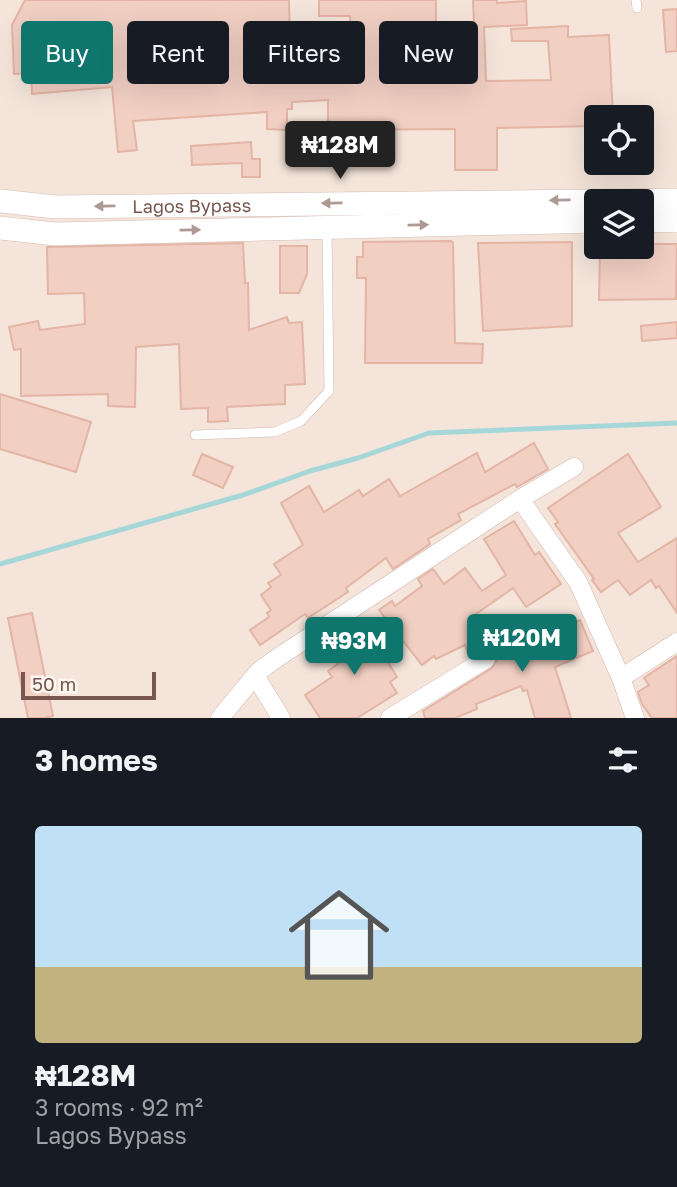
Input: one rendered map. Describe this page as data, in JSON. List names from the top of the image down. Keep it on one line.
{"streets":{"main road":["Lagos Bypass"]},"scale_bar":"50 m","page":{"chip":["Buy","Rent","Filters","New"],"price":["₦128M","₦120M","₦93M"],"scale":"50 m","heading":"3 homes","list":[{"name":"₦128M","note":"3 rooms · 92 m² · Lagos Bypass"}]}}
